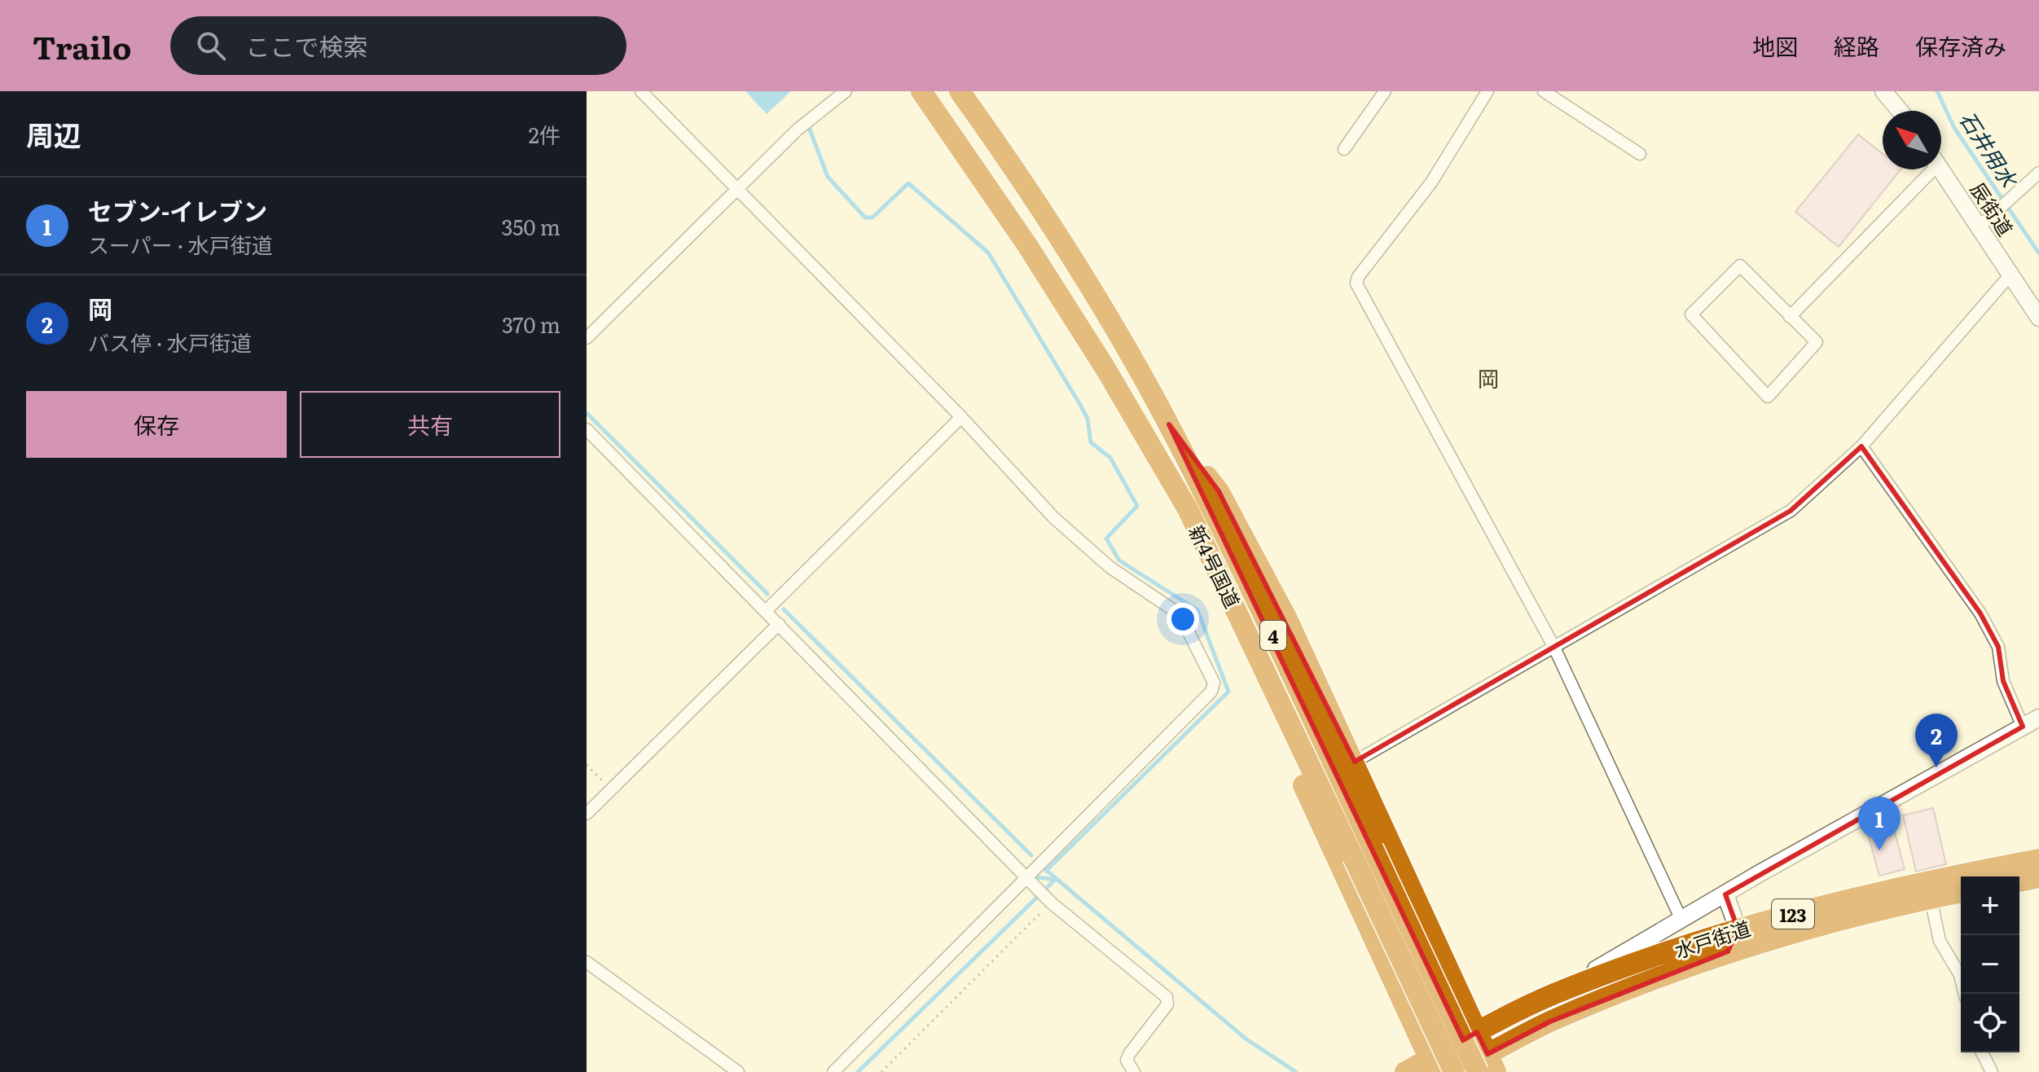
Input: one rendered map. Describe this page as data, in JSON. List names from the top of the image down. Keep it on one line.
{"streets":{"highway":["新4号国道","4","123","水戸街道"],"street":["辰街道"]},"crossings":[["新4号国道","水戸街道"]],"districts":["岡"],"water":["石井用水"],"north":"top left","page":{"header":"Trailo","search":"ここで検索","nav":["地図","経路","保存済み"],"heading":["周辺","2件"],"list":[{"mark":"1","name":"セブン-イレブン","note":"スーパー · 水戸街道","value":"350 m"},{"mark":"2","name":"岡","note":"バス停 · 水戸街道","value":"370 m"}],"buttons":["保存","共有"],"pins":["2","1"],"map_buttons":["+","−"]}}
